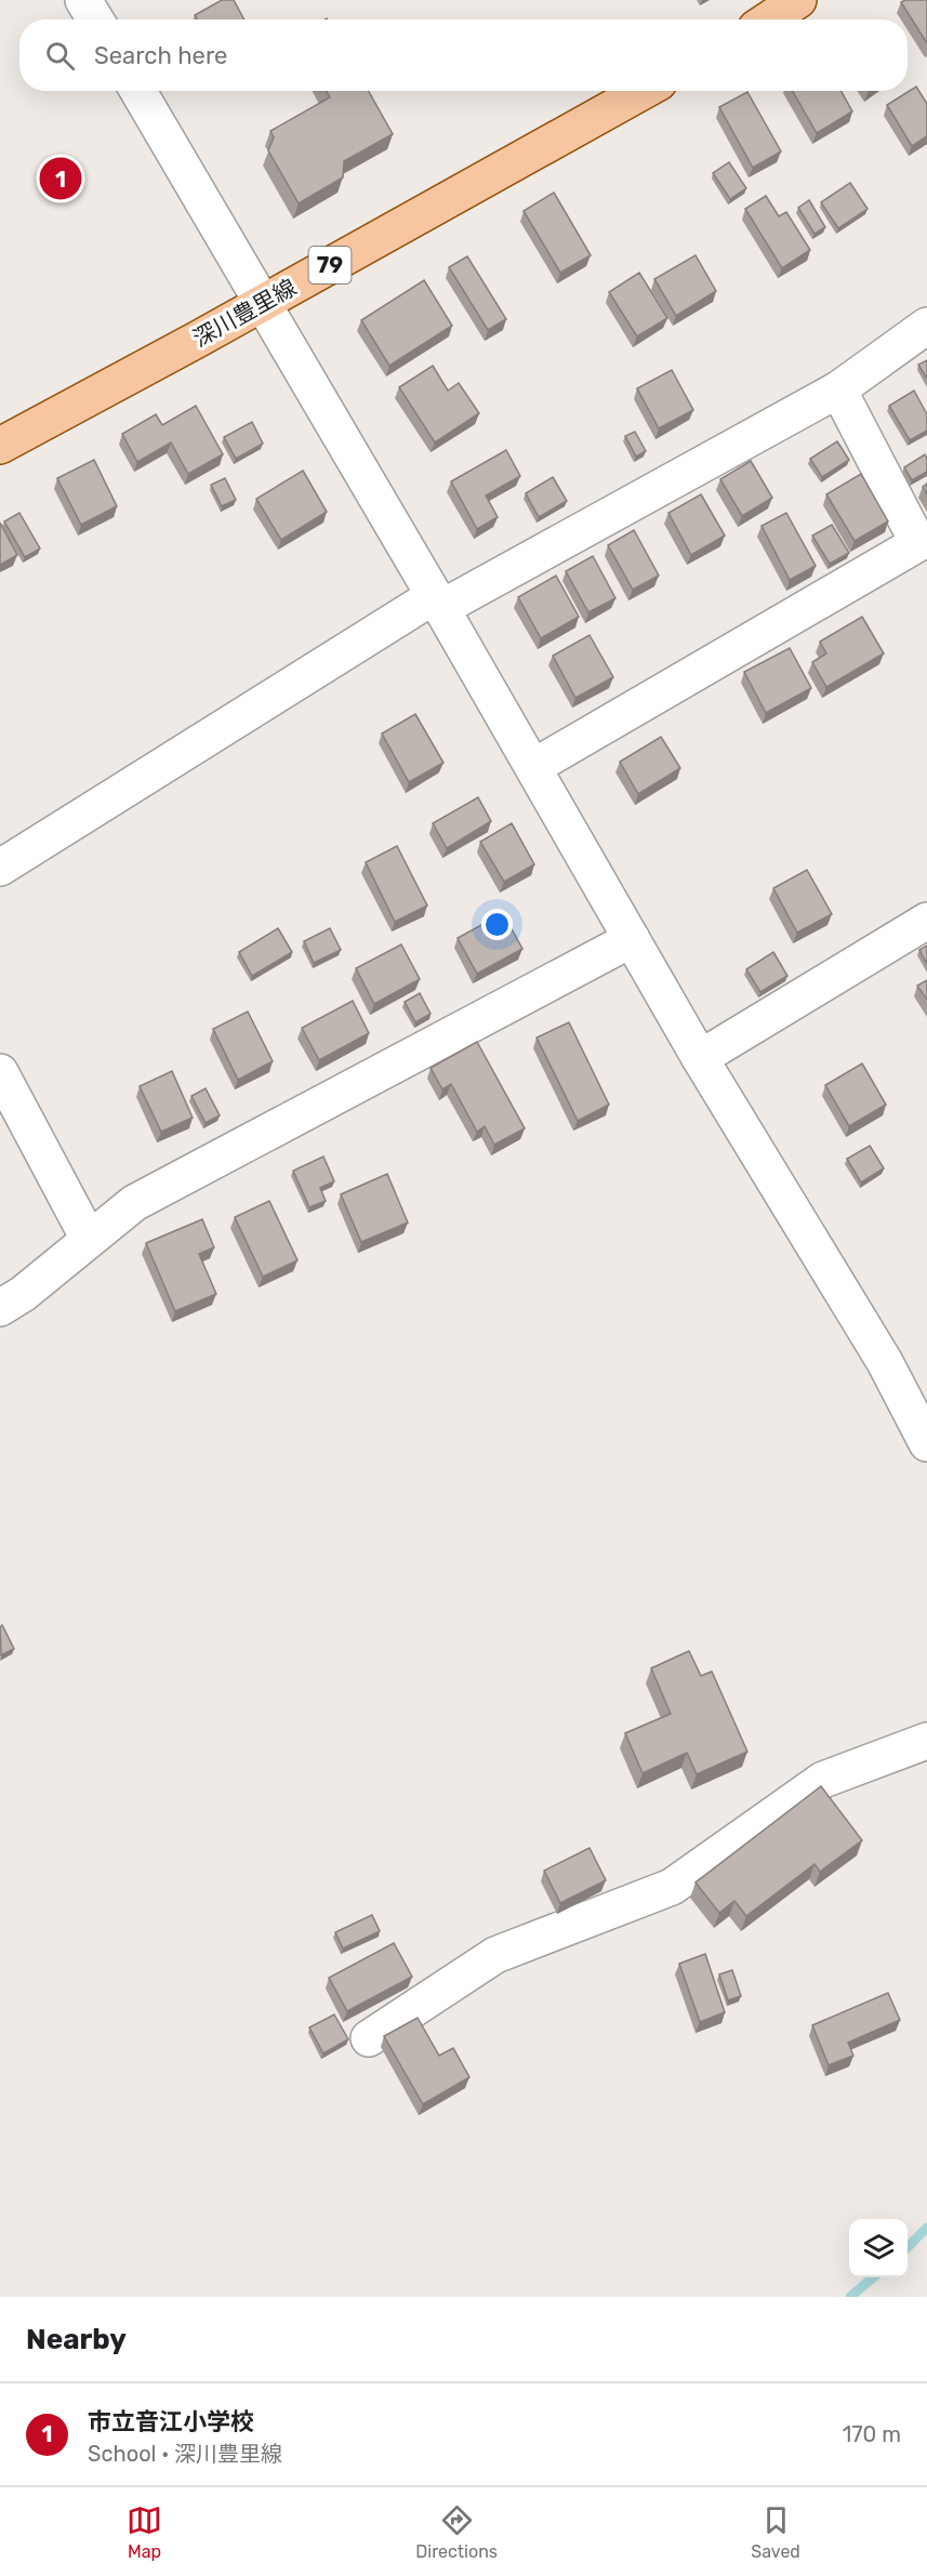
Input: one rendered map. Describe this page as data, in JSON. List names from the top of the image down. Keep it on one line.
{"streets":{"main road":["79","深川豊里線"]},"page":{"search":"Search here","pins":"1","heading":"Nearby","list":[{"mark":"1","name":"市立音江小学校","note":"School · 深川豊里線","value":"170 m"}],"nav":["Map","Directions","Saved"]}}
